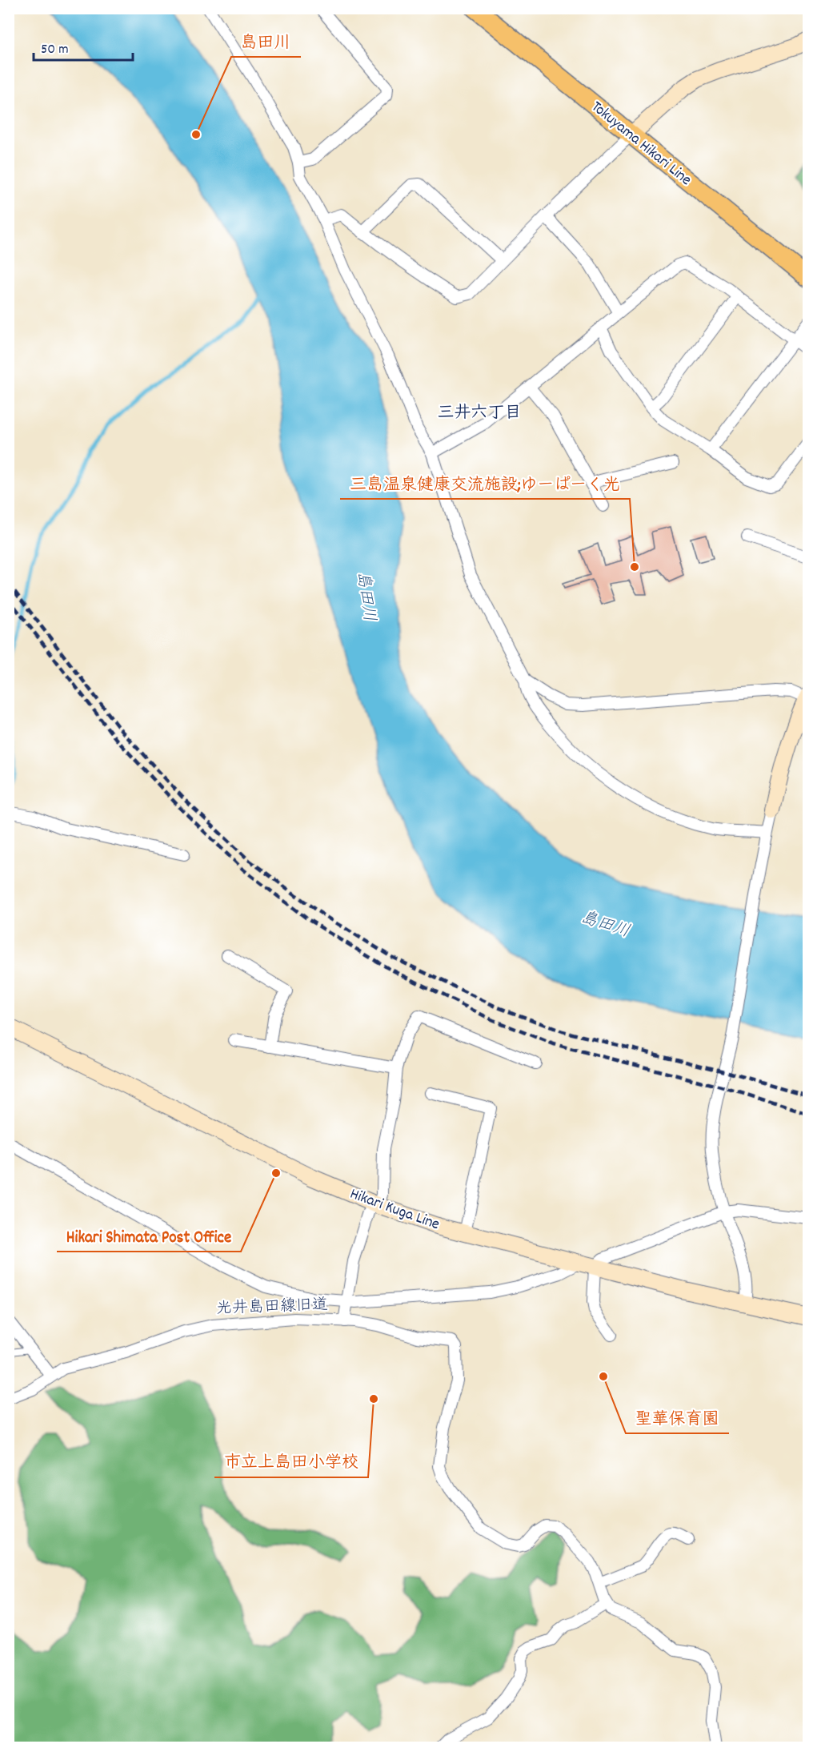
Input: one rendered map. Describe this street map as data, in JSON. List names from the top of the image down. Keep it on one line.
{"streets":{"main road":["Tokuyama Hikari Line","Hikari Kuga Line"],"street":["光井島田線旧道"]},"crossings":[["Hikari Kuga Line","光井島田線旧道"]],"districts":["三井六丁目"],"water":["島田川"],"places":["島田川","三島温泉健康交流施設;ゆーぱーく光","Hikari Shimata Post Office","聖華保育園","市立上島田小学校"],"scale_bar":"50 m"}
